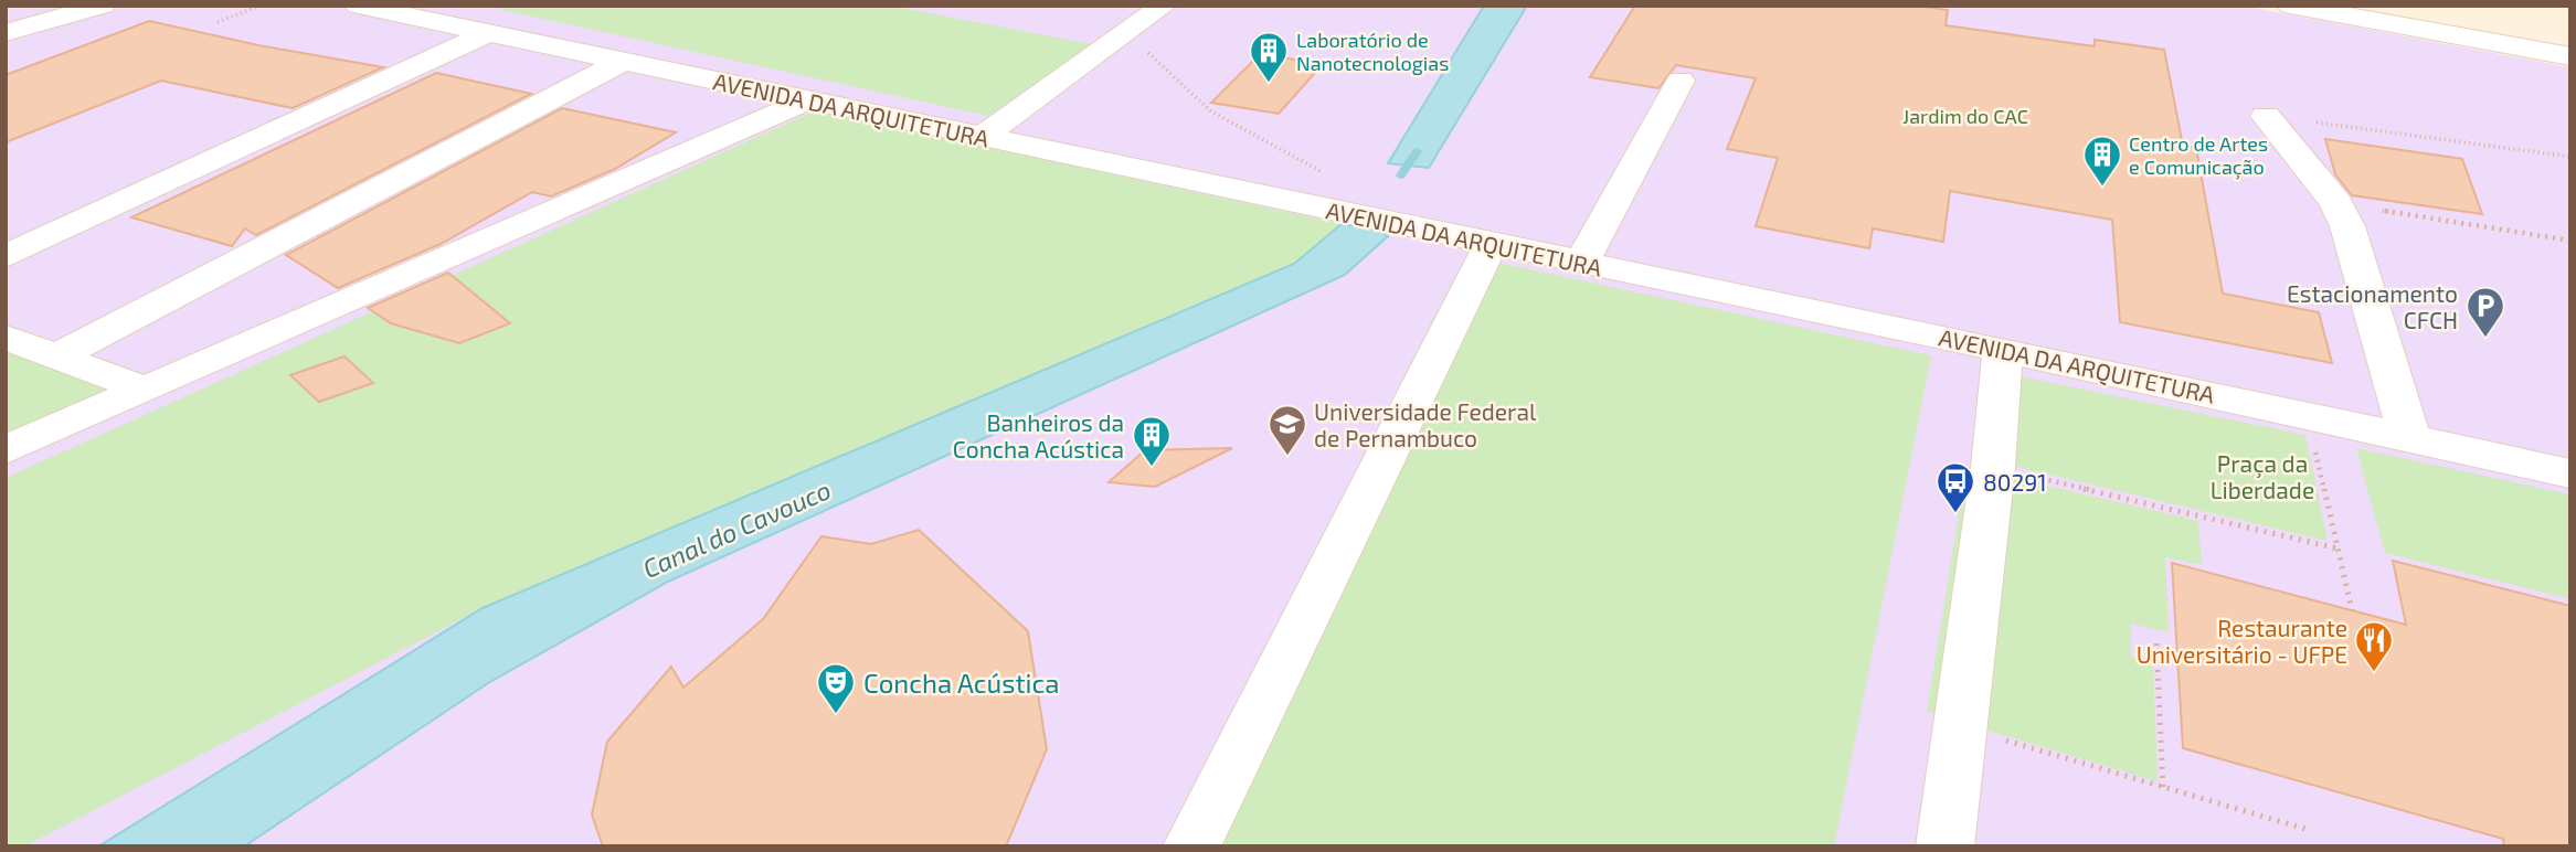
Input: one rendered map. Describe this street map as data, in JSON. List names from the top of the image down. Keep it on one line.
{"streets":{"street":["AVENIDA DA ARQUITETURA"]},"water":["Canal do Cavouco"],"parks":["Jardim do CAC","Praça da Liberdade"],"places":{"building":["Laboratório de Nanotecnologias","Centro de Artes e Comunicação","Banheiros da Concha Acústica"],"parking":["Estacionamento CFCH"],"school or university":["Universidade Federal de Pernambuco"],"bus stop":["80291"],"restaurant":["Restaurante Universitário - UFPE"],"theatre":["Concha Acústica"]}}
